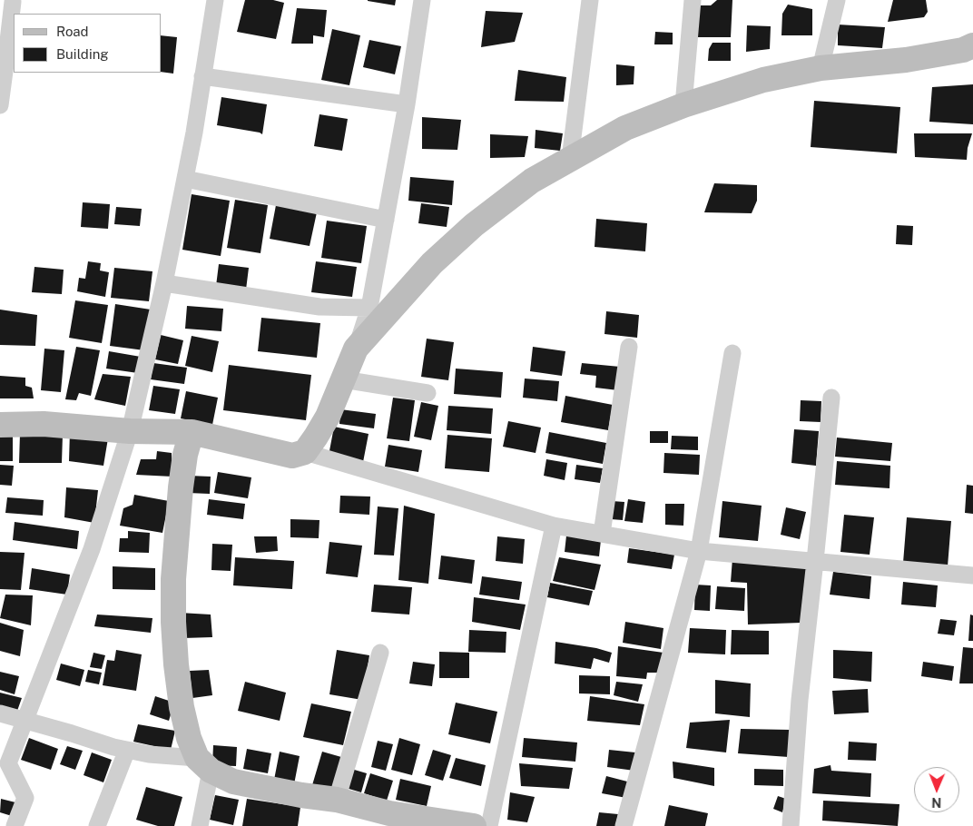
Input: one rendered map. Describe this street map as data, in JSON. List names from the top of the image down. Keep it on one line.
{"legend":["Road","Building"],"north":"bottom"}
